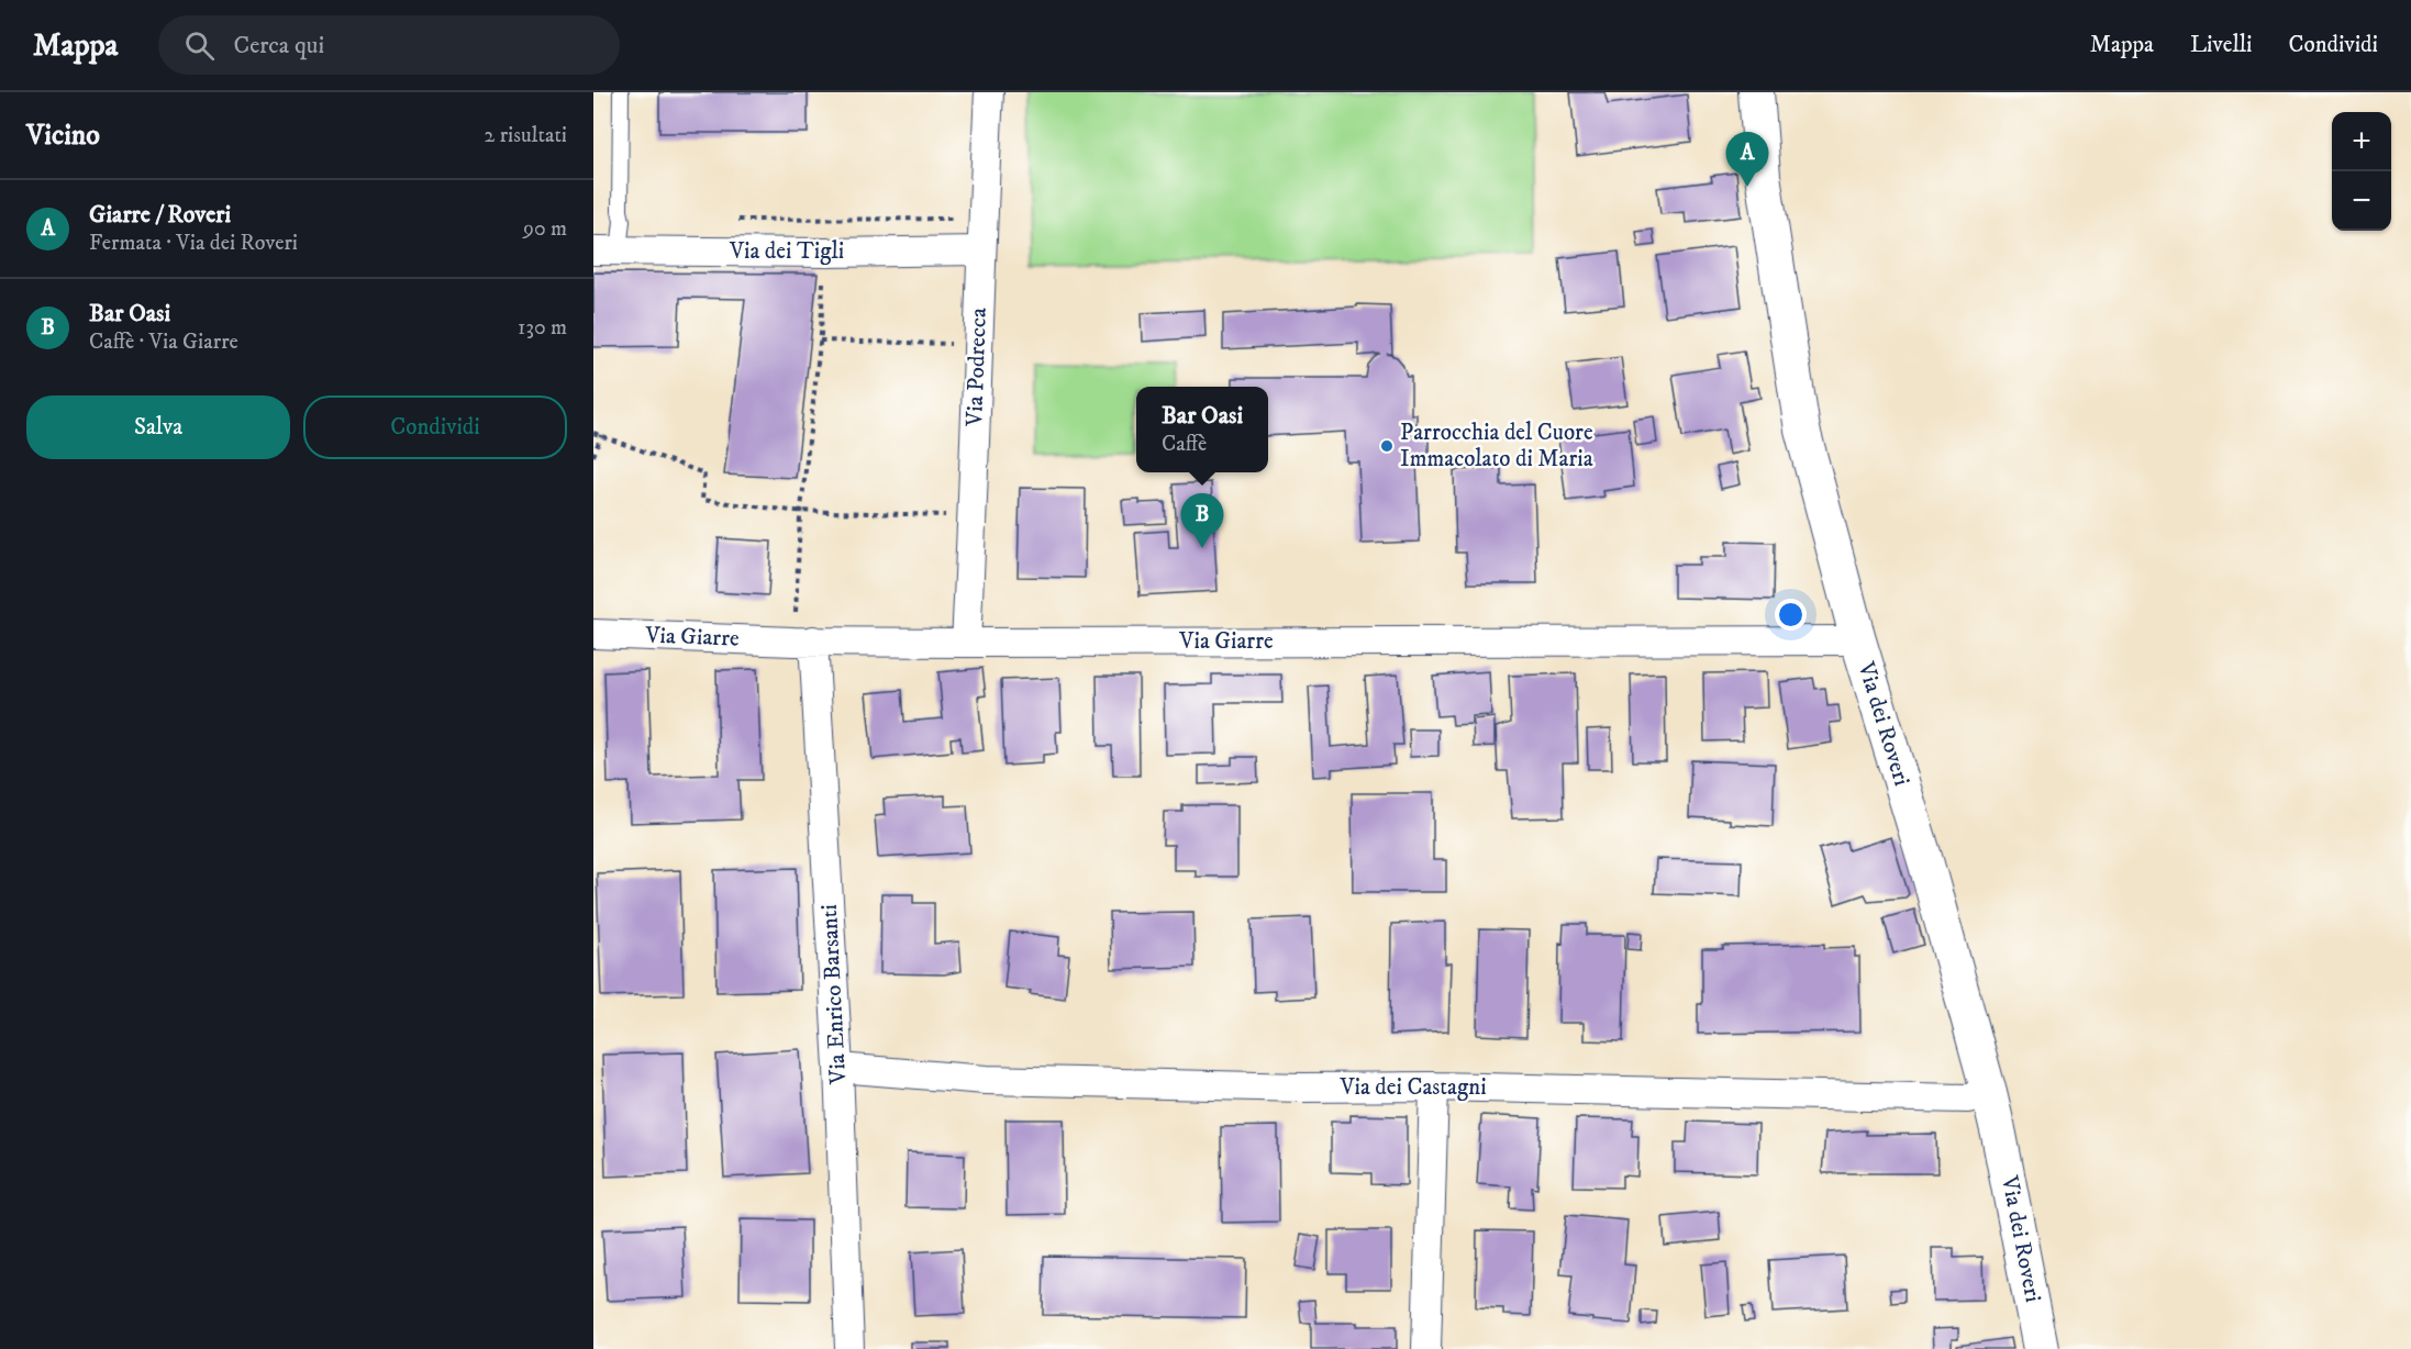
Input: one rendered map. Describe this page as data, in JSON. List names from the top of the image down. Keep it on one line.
{"streets":{"street":["Via dei Tigli","Via Podrecca","Via Giarre","Via dei Roveri","Via Enrico Barsanti","Via dei Castagni"]},"crossings":[["Via dei Tigli","Via Podrecca"],["Via Podrecca","Via Giarre"],["Via Giarre","Via dei Roveri"],["Via Giarre","Via Enrico Barsanti"],["Via dei Roveri","Via dei Castagni"],["Via Enrico Barsanti","Via dei Castagni"]],"places":["Parrocchia del Cuore Immacolato di Maria"],"page":{"header":"Mappa","search":"Cerca qui","nav":["Mappa","Livelli","Condividi"],"heading":["Vicino","2 risultati"],"map_buttons":["+","−"],"pins":["A","B"],"list":[{"mark":"A","name":"Giarre / Roveri","note":"Fermata · Via dei Roveri","value":"90 m"},{"mark":"B","name":"Bar Oasi","note":"Caffè · Via Giarre","value":"130 m"}],"buttons":["Salva","Condividi"],"popup":["Bar Oasi","Caffè"]}}
